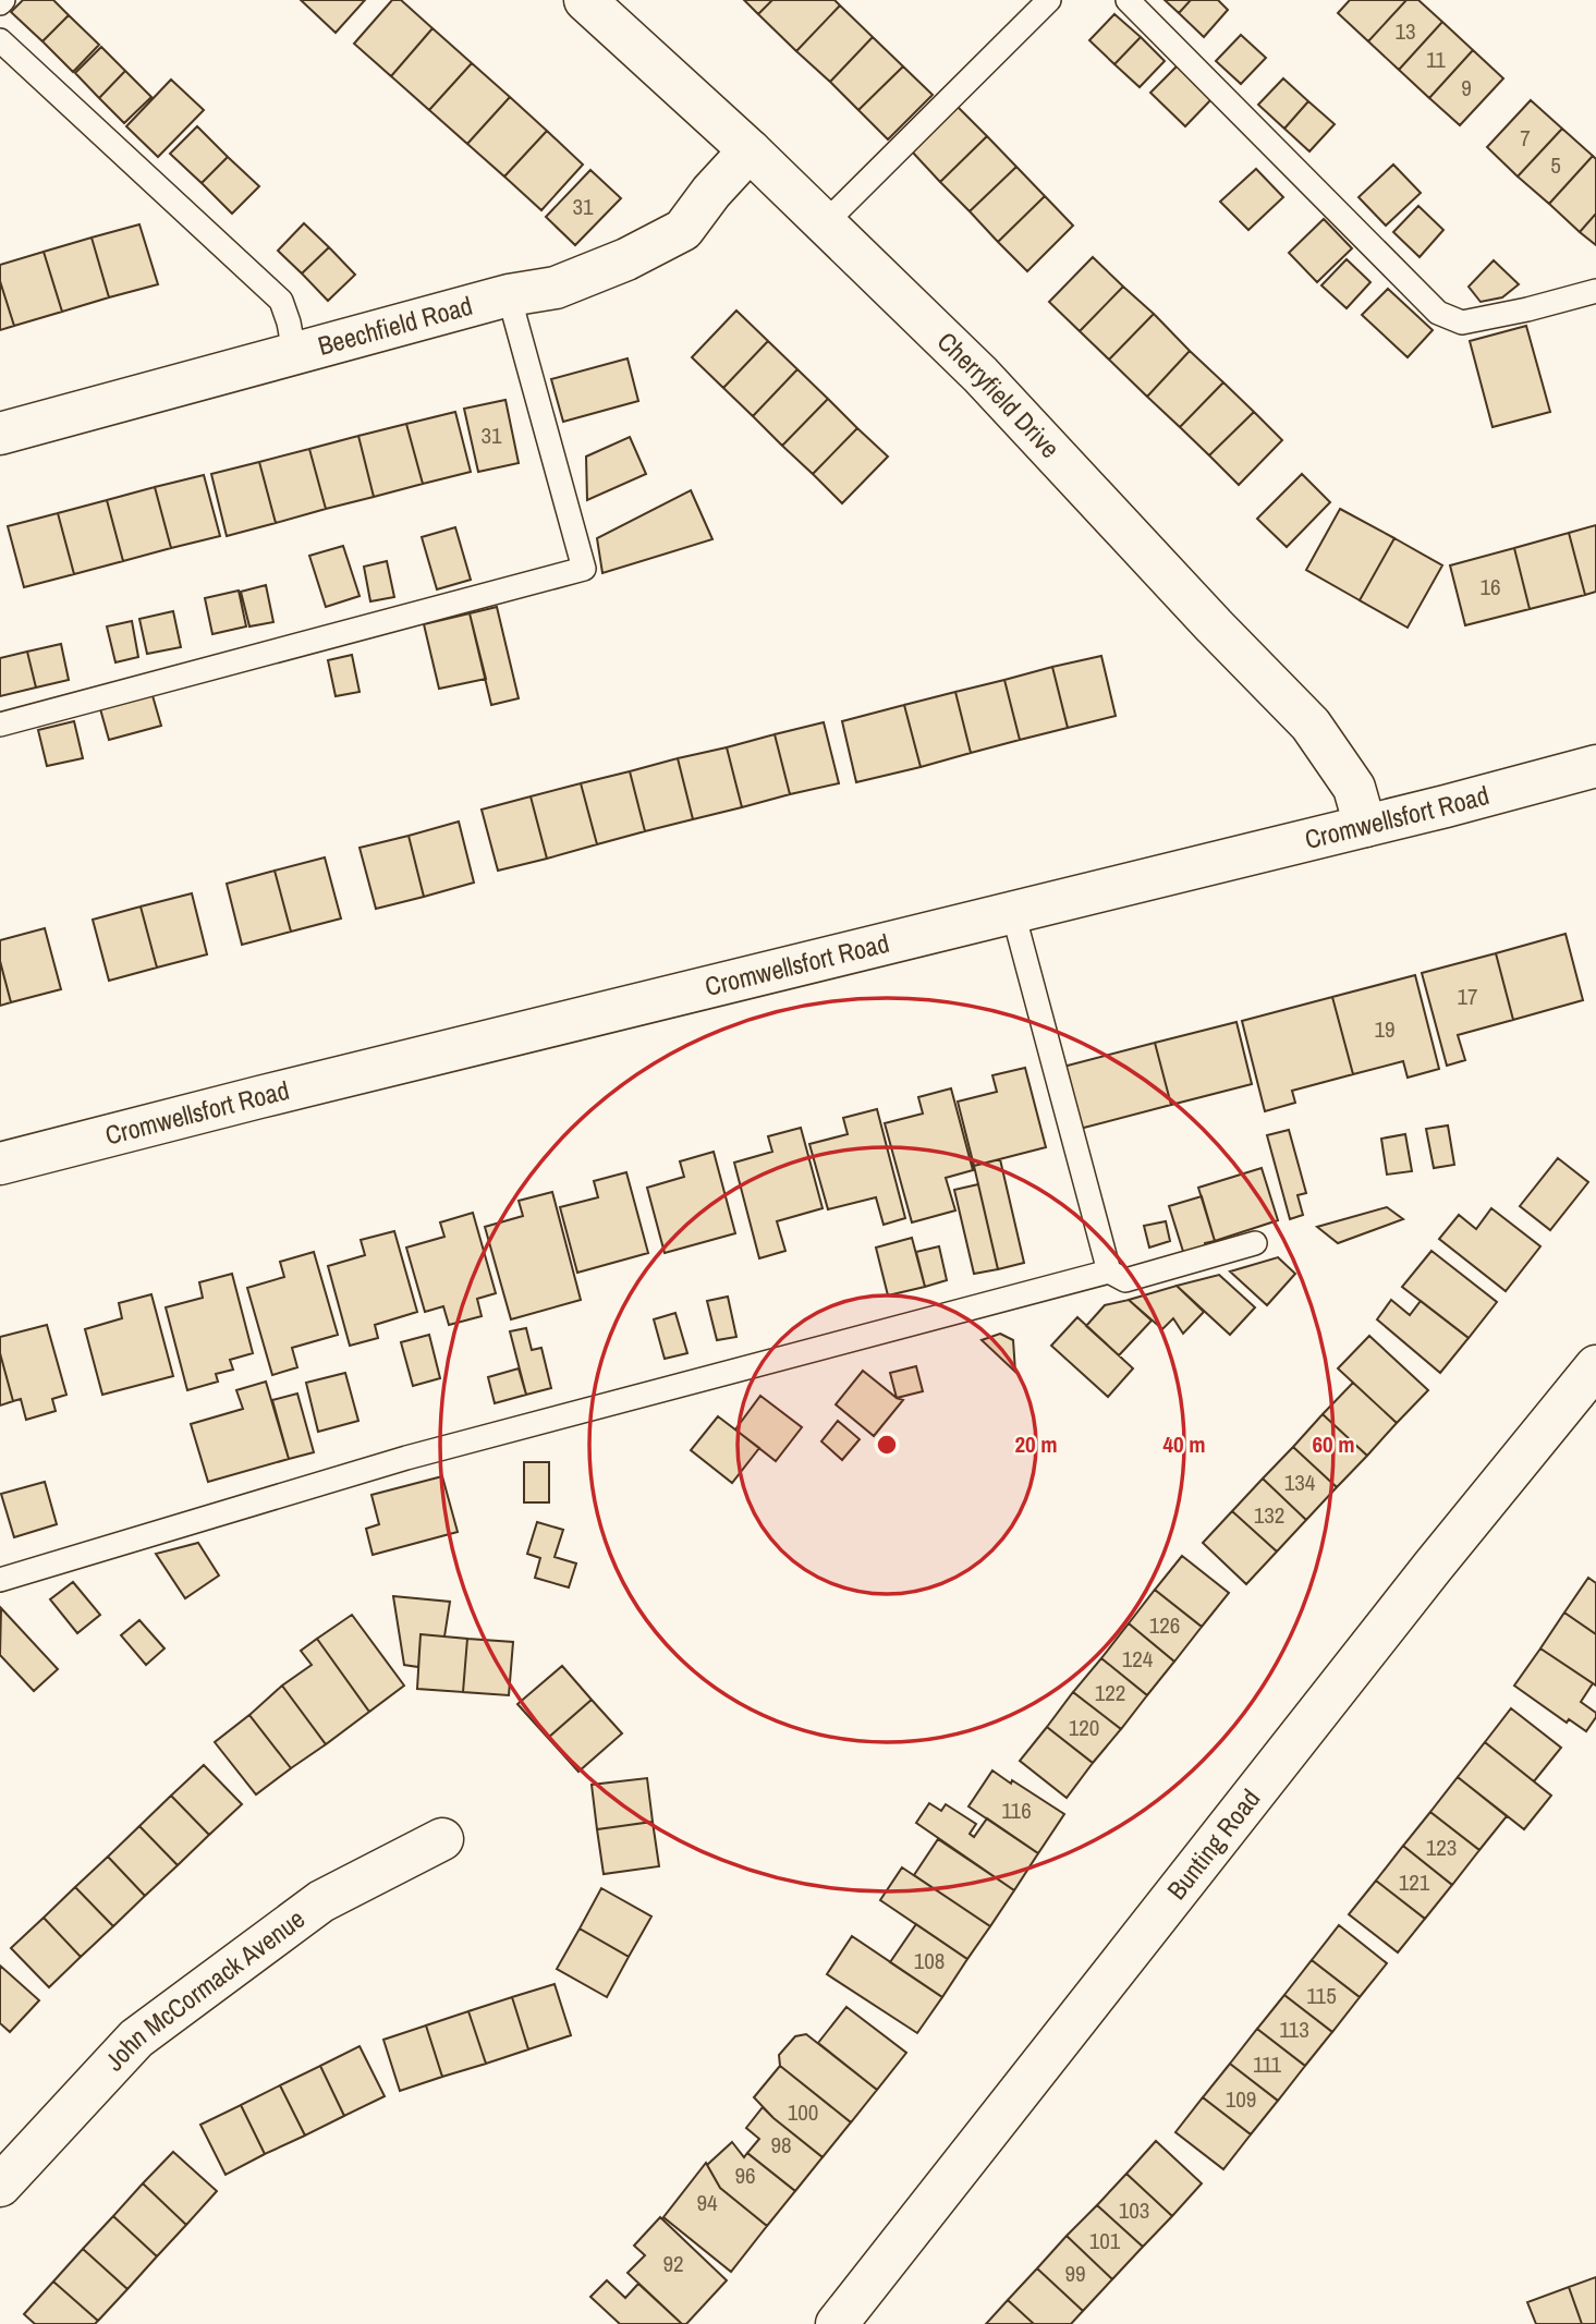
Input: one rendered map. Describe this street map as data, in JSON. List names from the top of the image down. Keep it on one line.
{"streets":{"street":["Beechfield Road","Cherryfield Drive","Cromwellsfort Road","Bunting Road","John McCormack Avenue"]},"crossings":[["Beechfield Road","Cherryfield Drive"],["Cherryfield Drive","Cromwellsfort Road"]],"house_numbers":["13","11","9","7","5","31","31","16","17","19","134","132","126","124","122","120","116","123","121","108","115","113","111","109","100","98","96","94","103","101","92","99"],"rings":["20 m","40 m","60 m"]}
